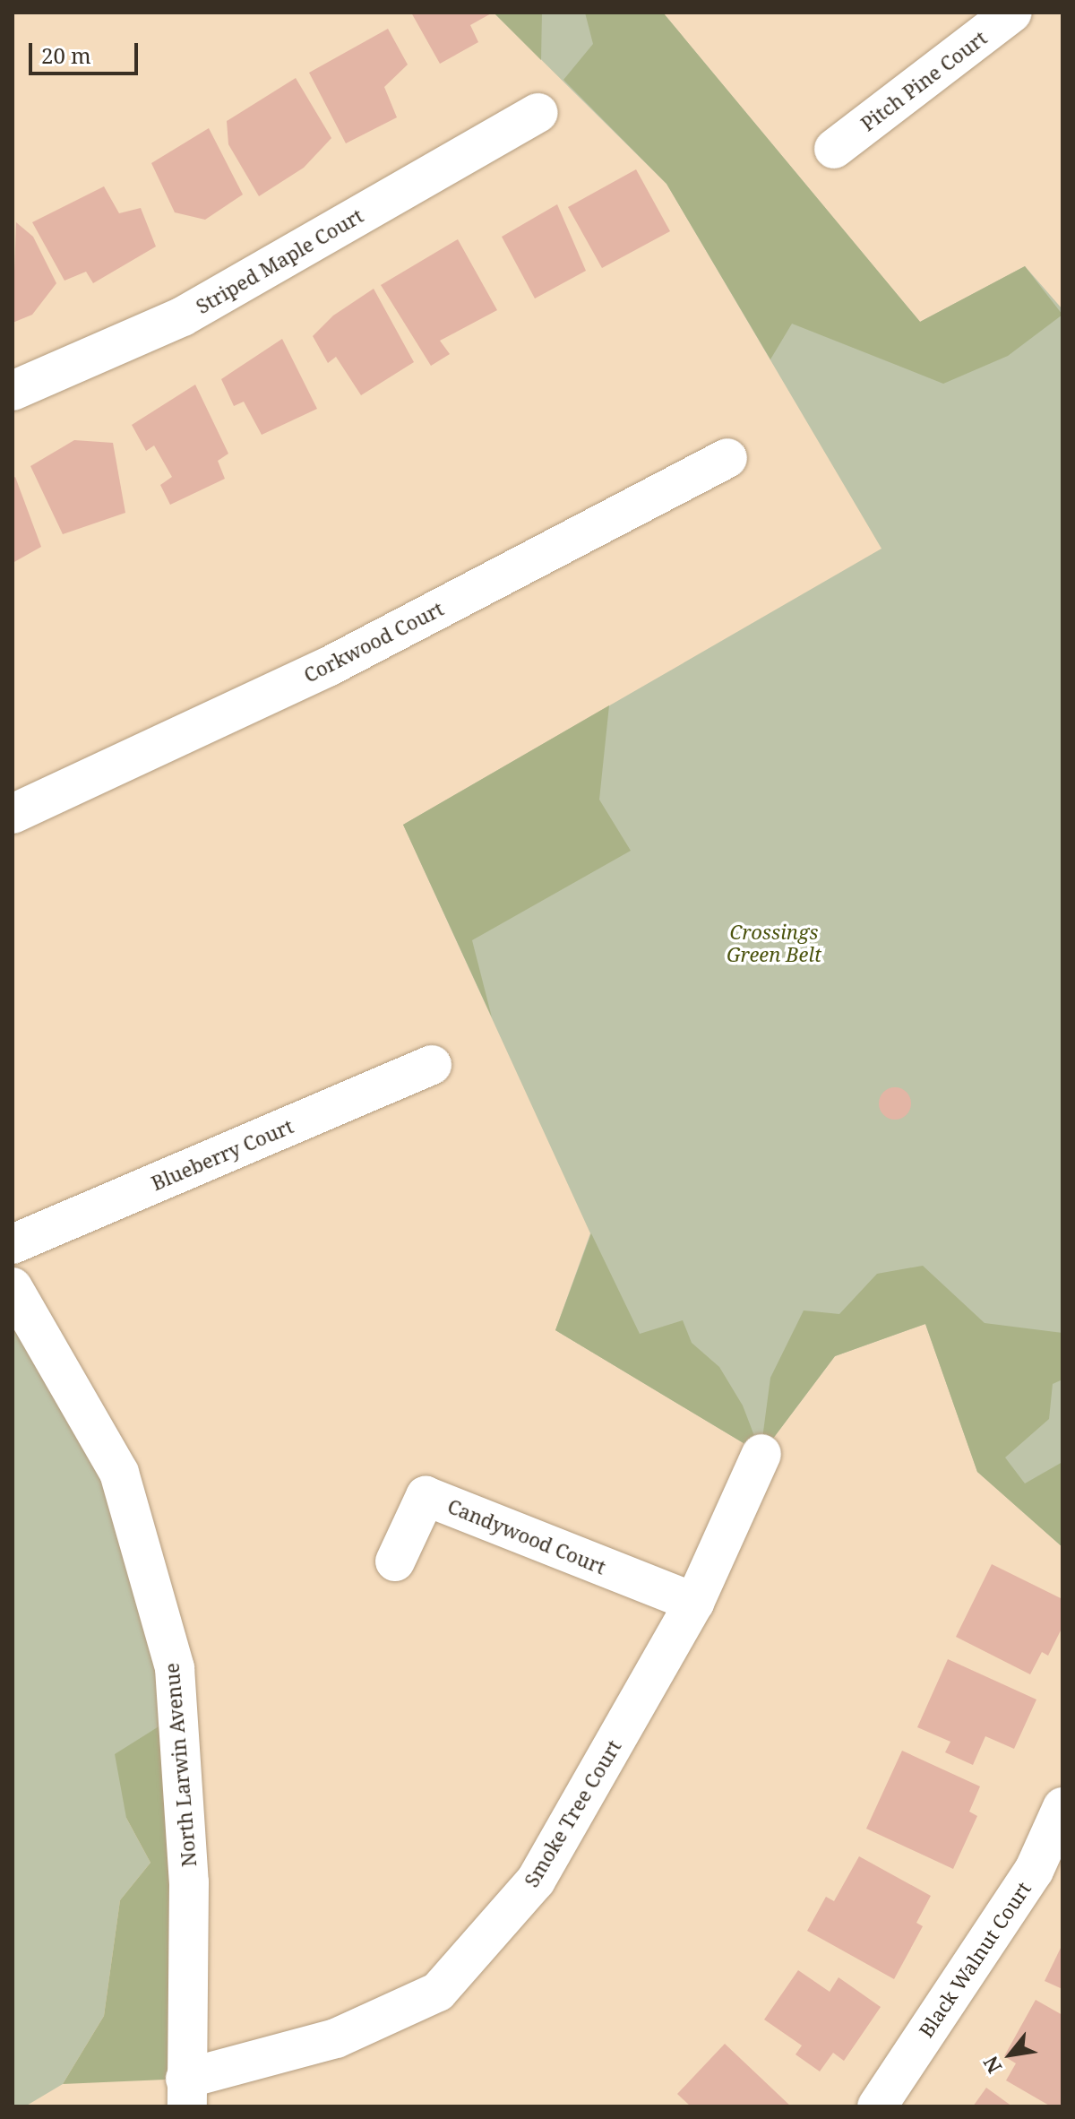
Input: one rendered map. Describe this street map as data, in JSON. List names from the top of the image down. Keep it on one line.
{"streets":{"street":["Pitch Pine Court","Striped Maple Court","Corkwood Court","Blueberry Court","Candywood Court","North Larwin Avenue","Smoke Tree Court","Black Walnut Court"]},"crossings":[["Candywood Court","Smoke Tree Court"],["North Larwin Avenue","Smoke Tree Court"]],"parks":["Crossings Green Belt"],"scale_bar":"20 m","north":"bottom left"}
